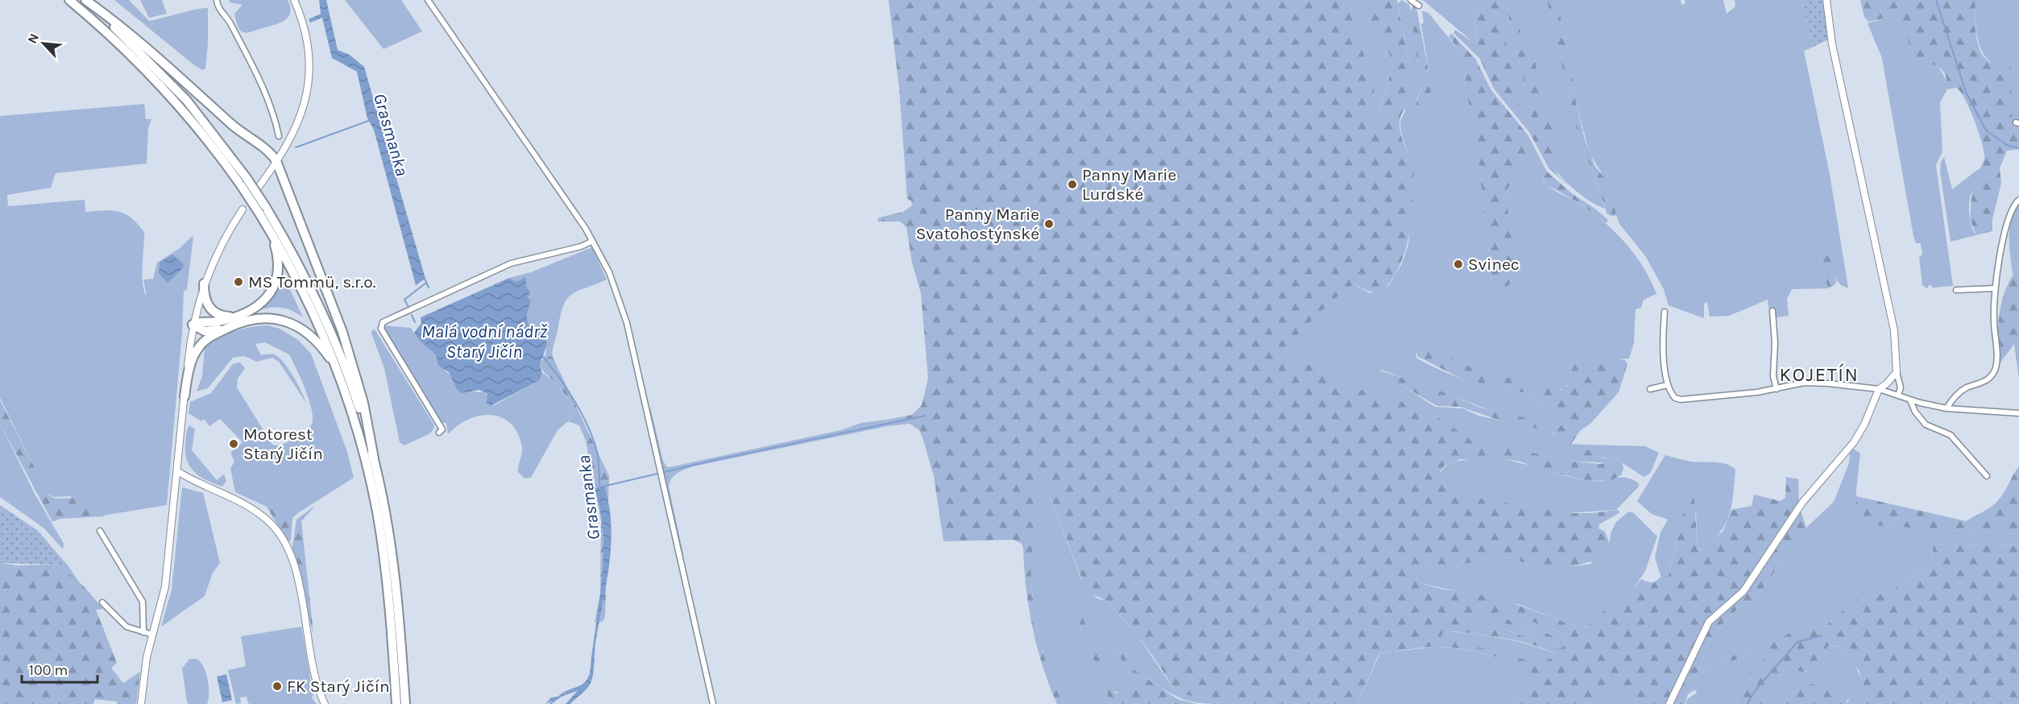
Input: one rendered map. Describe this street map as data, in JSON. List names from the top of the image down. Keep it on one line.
{"districts":["KOJETÍN"],"water":["Grasmanka","Malá vodní nádrž Starý Jičín"],"places":["Panny Marie Lurdské","Panny Marie Svatohostýnské","Svinec","MS Tommü, s.r.o.","Motorest Starý Jičín","FK Starý Jičín"],"scale_bar":"100 m","north":"top left"}
